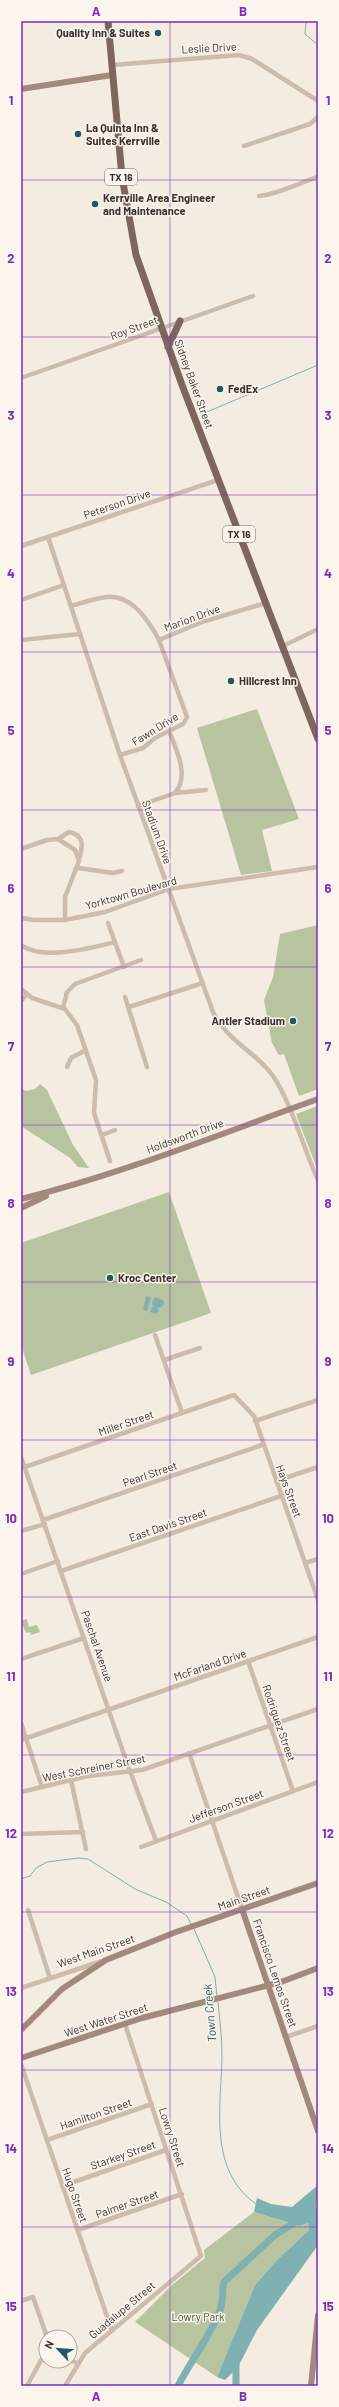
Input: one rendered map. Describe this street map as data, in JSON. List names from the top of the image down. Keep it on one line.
{"streets":{"main road":["TX 16","Sidney Baker Street"],"street":["Leslie Drive","Roy Street","Peterson Drive","Marion Drive","Fawn Drive","Stadium Drive","Yorktown Boulevard","Holdsworth Drive","Miller Street","Pearl Street","Hays Street","East Davis Street","Paschal Avenue","McFarland Drive","Rodriguez Street","West Schreiner Street","Jefferson Street","Main Street","West Main Street","Francisco Lemos Street","West Water Street","Hamilton Street","Lowry Street","Starkey Street","Hugo Street","Palmer Street","Guadalupe Street"]},"crossings":[["Leslie Drive","Sidney Baker Street"],["Roy Street","Sidney Baker Street"],["Sidney Baker Street","Peterson Drive"],["Sidney Baker Street","Marion Drive"],["Peterson Drive","Stadium Drive"],["Marion Drive","Fawn Drive"],["Marion Drive","Stadium Drive"],["Fawn Drive","Stadium Drive"],["Stadium Drive","Yorktown Boulevard"],["Stadium Drive","Holdsworth Drive"],["Miller Street","Hays Street"],["Miller Street","Paschal Avenue"],["Pearl Street","Hays Street"],["Pearl Street","Paschal Avenue"],["Hays Street","East Davis Street"],["East Davis Street","Paschal Avenue"],["Paschal Avenue","McFarland Drive"],["Paschal Avenue","West Schreiner Street"],["Paschal Avenue","Jefferson Street"],["McFarland Drive","Rodriguez Street"],["Rodriguez Street","West Schreiner Street"],["Rodriguez Street","Jefferson Street"],["West Schreiner Street","Francisco Lemos Street"],["Jefferson Street","Francisco Lemos Street"],["Main Street","West Main Street"],["Main Street","Francisco Lemos Street"],["Francisco Lemos Street","West Water Street"],["West Water Street","Lowry Street"],["Hamilton Street","Lowry Street"],["Hamilton Street","Hugo Street"],["Lowry Street","Starkey Street"],["Lowry Street","Palmer Street"],["Lowry Street","Guadalupe Street"],["Starkey Street","Hugo Street"],["Hugo Street","Palmer Street"],["Hugo Street","Guadalupe Street"]],"water":["Town Creek"],"parks":["Lowry Park"],"places":["Quality Inn & Suites","La Quinta Inn & Suites Kerrville","Kerrville Area Engineer and Maintenance","FedEx","Hillcrest Inn","Antler Stadium","Kroc Center"],"north":"top left","grid":{"columns":["A","B"],"rows":["1","2","3","4","5","6","7","8","9","10","11","12","13","14","15"]}}
